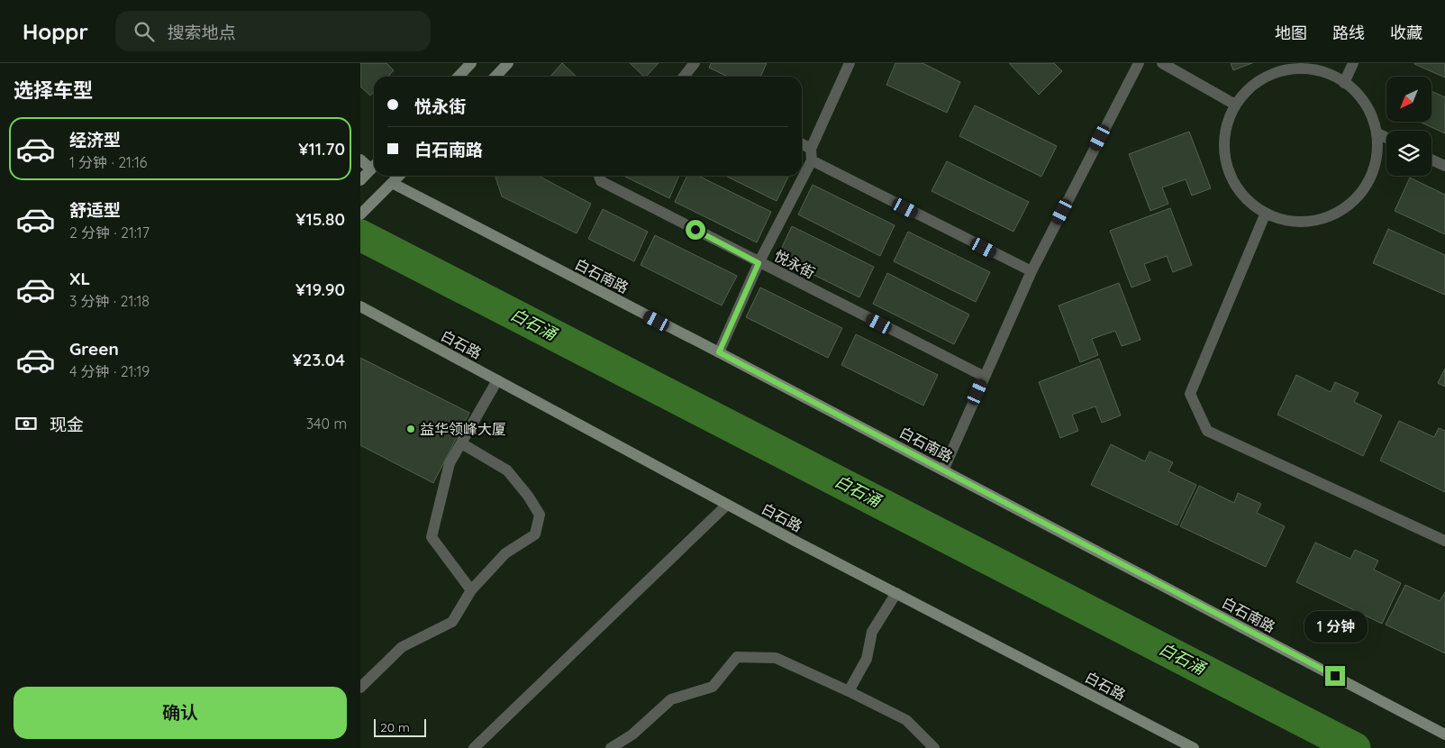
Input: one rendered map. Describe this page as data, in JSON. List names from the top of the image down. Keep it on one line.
{"streets":{"street":["悦永街","白石南路","白石路"]},"water":["白石涌"],"places":["益华领峰大厦"],"scale_bar":"20 m","north":"bottom left","page":{"header":"Hoppr","search":"搜索地点","nav":["地图","路线","收藏"],"heading":"选择车型","banner":["悦永街","白石南路"],"list":[{"name":"经济型","note":"1 分钟 · 21:16","value":"¥11.70"},{"name":"舒适型","note":"2 分钟 · 21:17","value":"¥15.80"},{"name":"XL","note":"3 分钟 · 21:18","value":"¥19.90"},{"name":"Green","note":"4 分钟 · 21:19","value":"¥23.04"}],"pay":["现金","340 m"],"bubble":"1 分钟","buttons":"确认","scale":"20 m"}}
